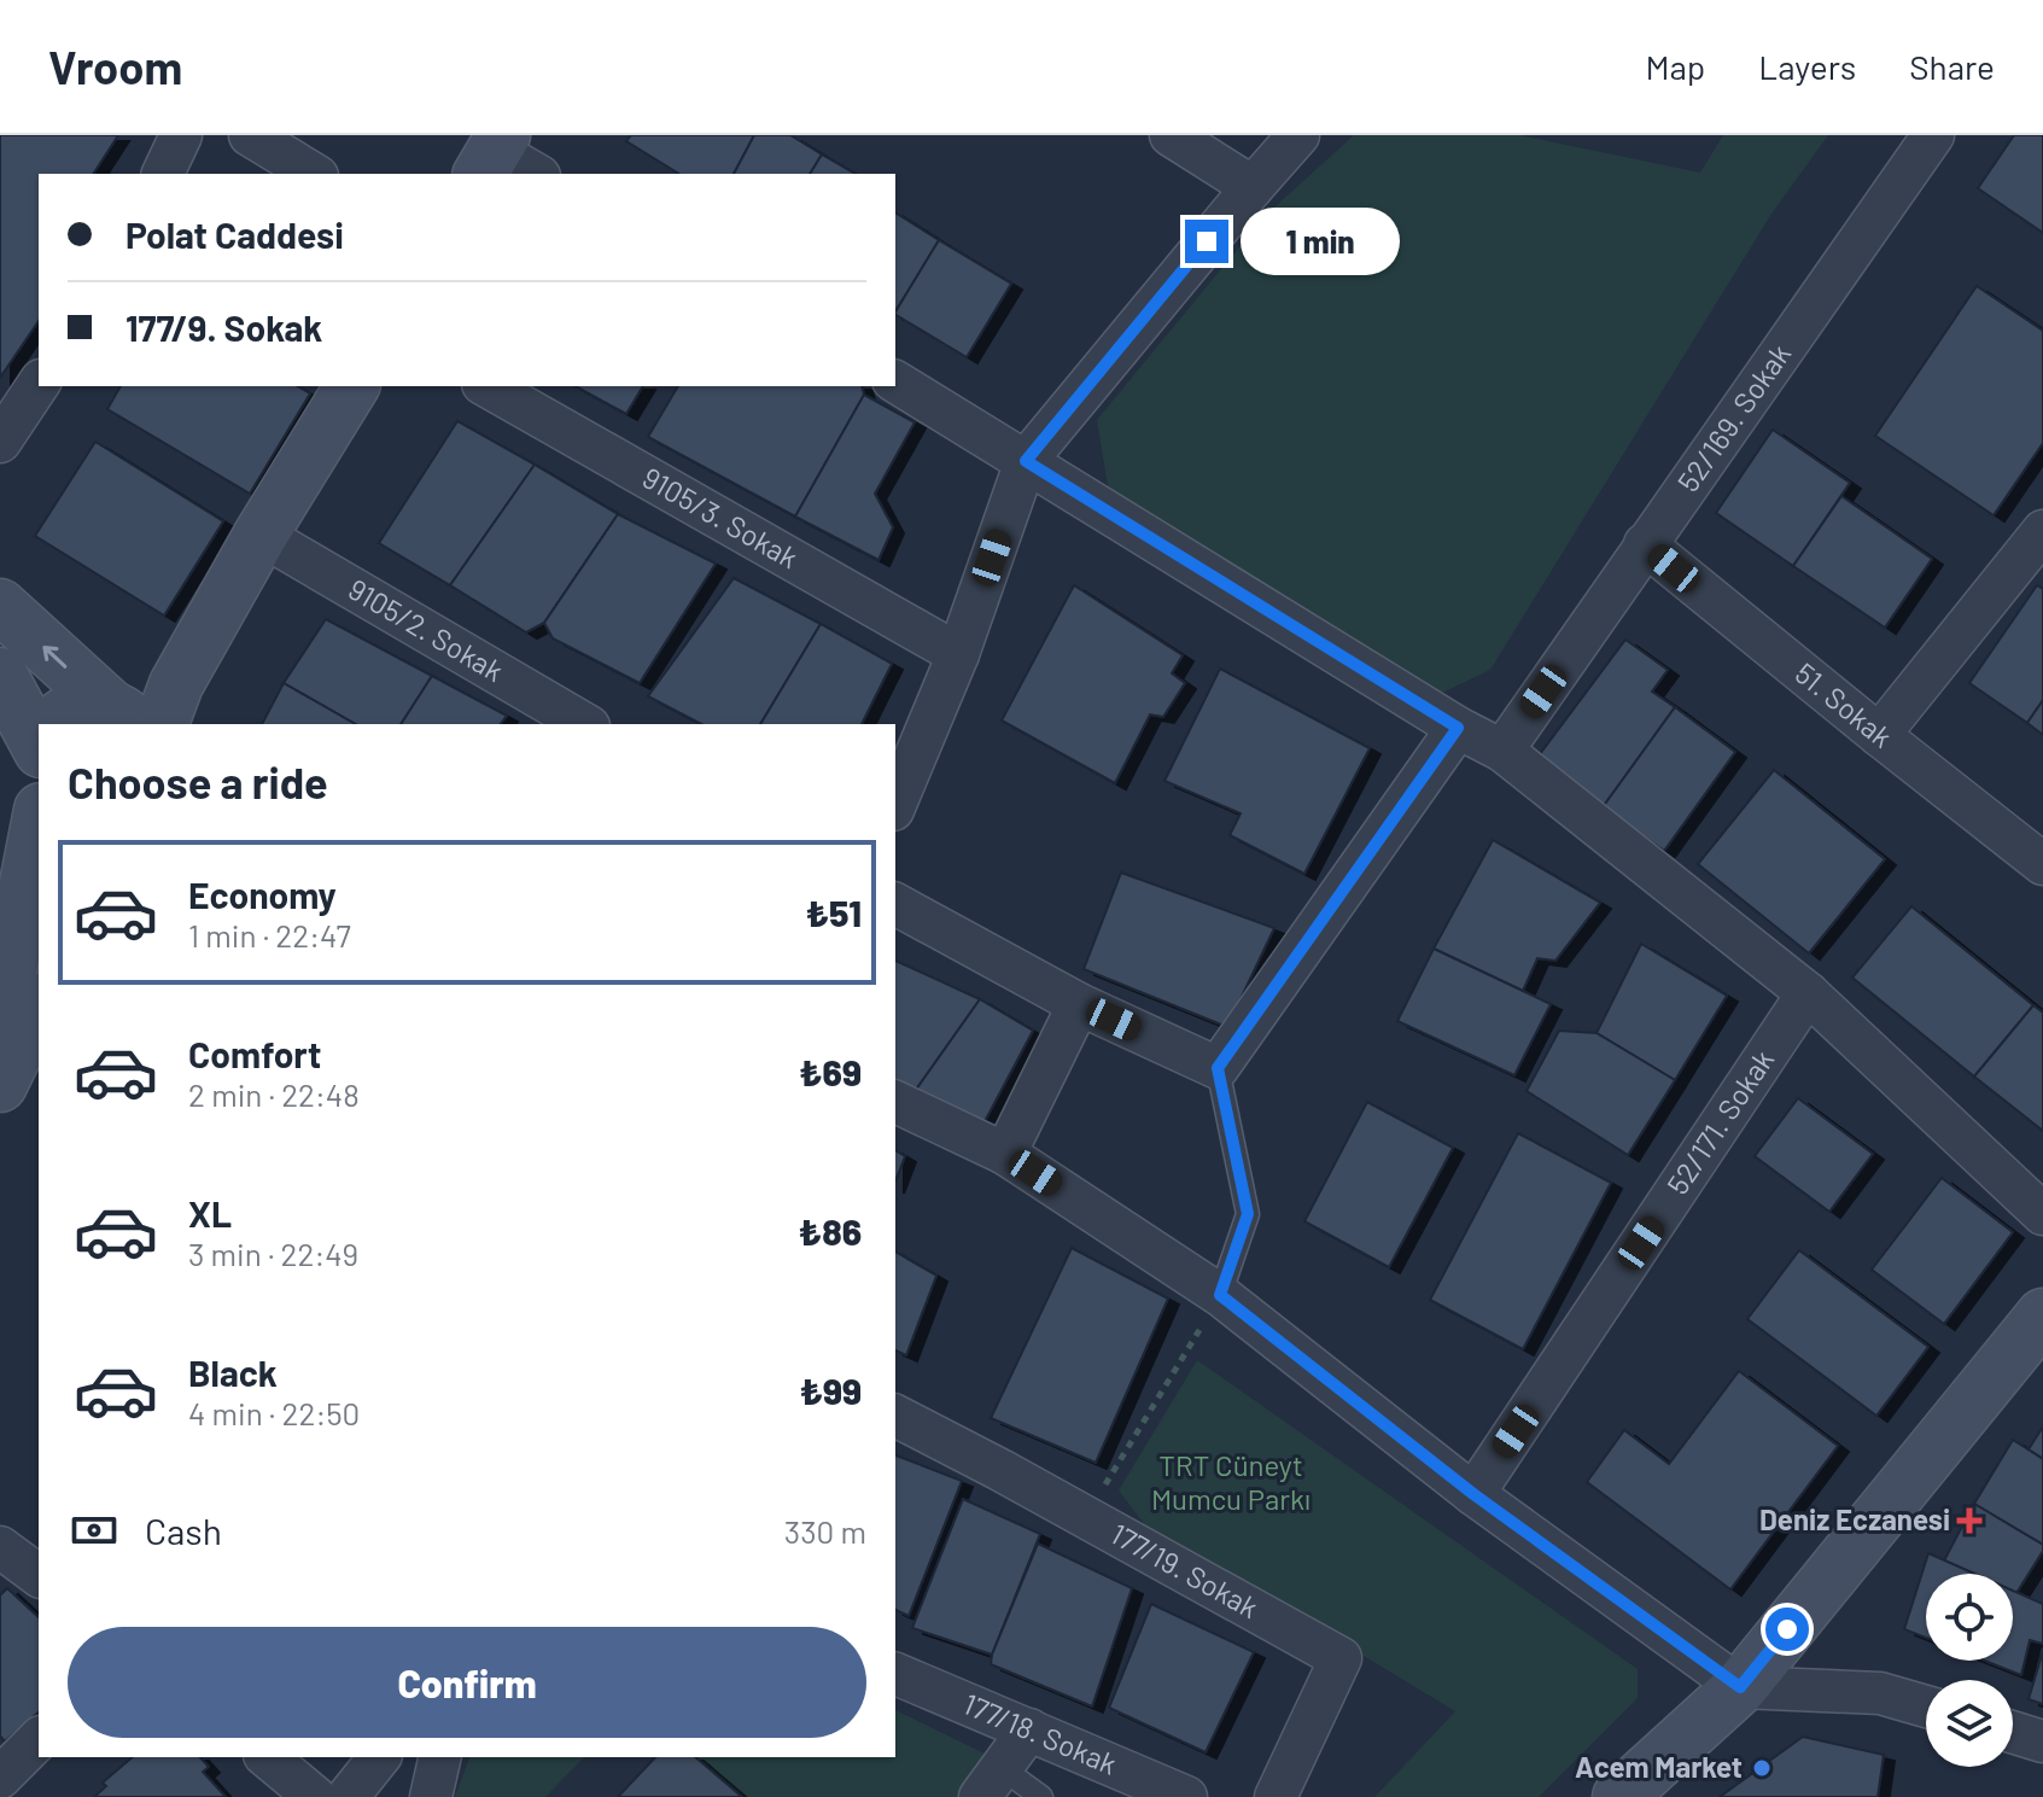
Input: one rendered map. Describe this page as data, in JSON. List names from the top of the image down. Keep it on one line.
{"streets":{"street":["52/169. Sokak","9105/3. Sokak","9105/2. Sokak","51. Sokak","52/171. Sokak","177/19. Sokak","177/18. Sokak"]},"crossings":[["52/169. Sokak","51. Sokak"]],"parks":["TRT Cüneyt Mumcu Parkı"],"places":{"health":["Deniz Eczanesi"],"other":["Acem Market"]},"page":{"header":"Vroom","nav":["Map","Layers","Share"],"banner":["Polat Caddesi","177/9. Sokak"],"bubble":"1 min","heading":"Choose a ride","list":[{"name":"Economy","note":"1 min · 22:47","value":"₺51"},{"name":"Comfort","note":"2 min · 22:48","value":"₺69"},{"name":"XL","note":"3 min · 22:49","value":"₺86"},{"name":"Black","note":"4 min · 22:50","value":"₺99"}],"pay":["Cash","330 m"],"buttons":"Confirm"}}
